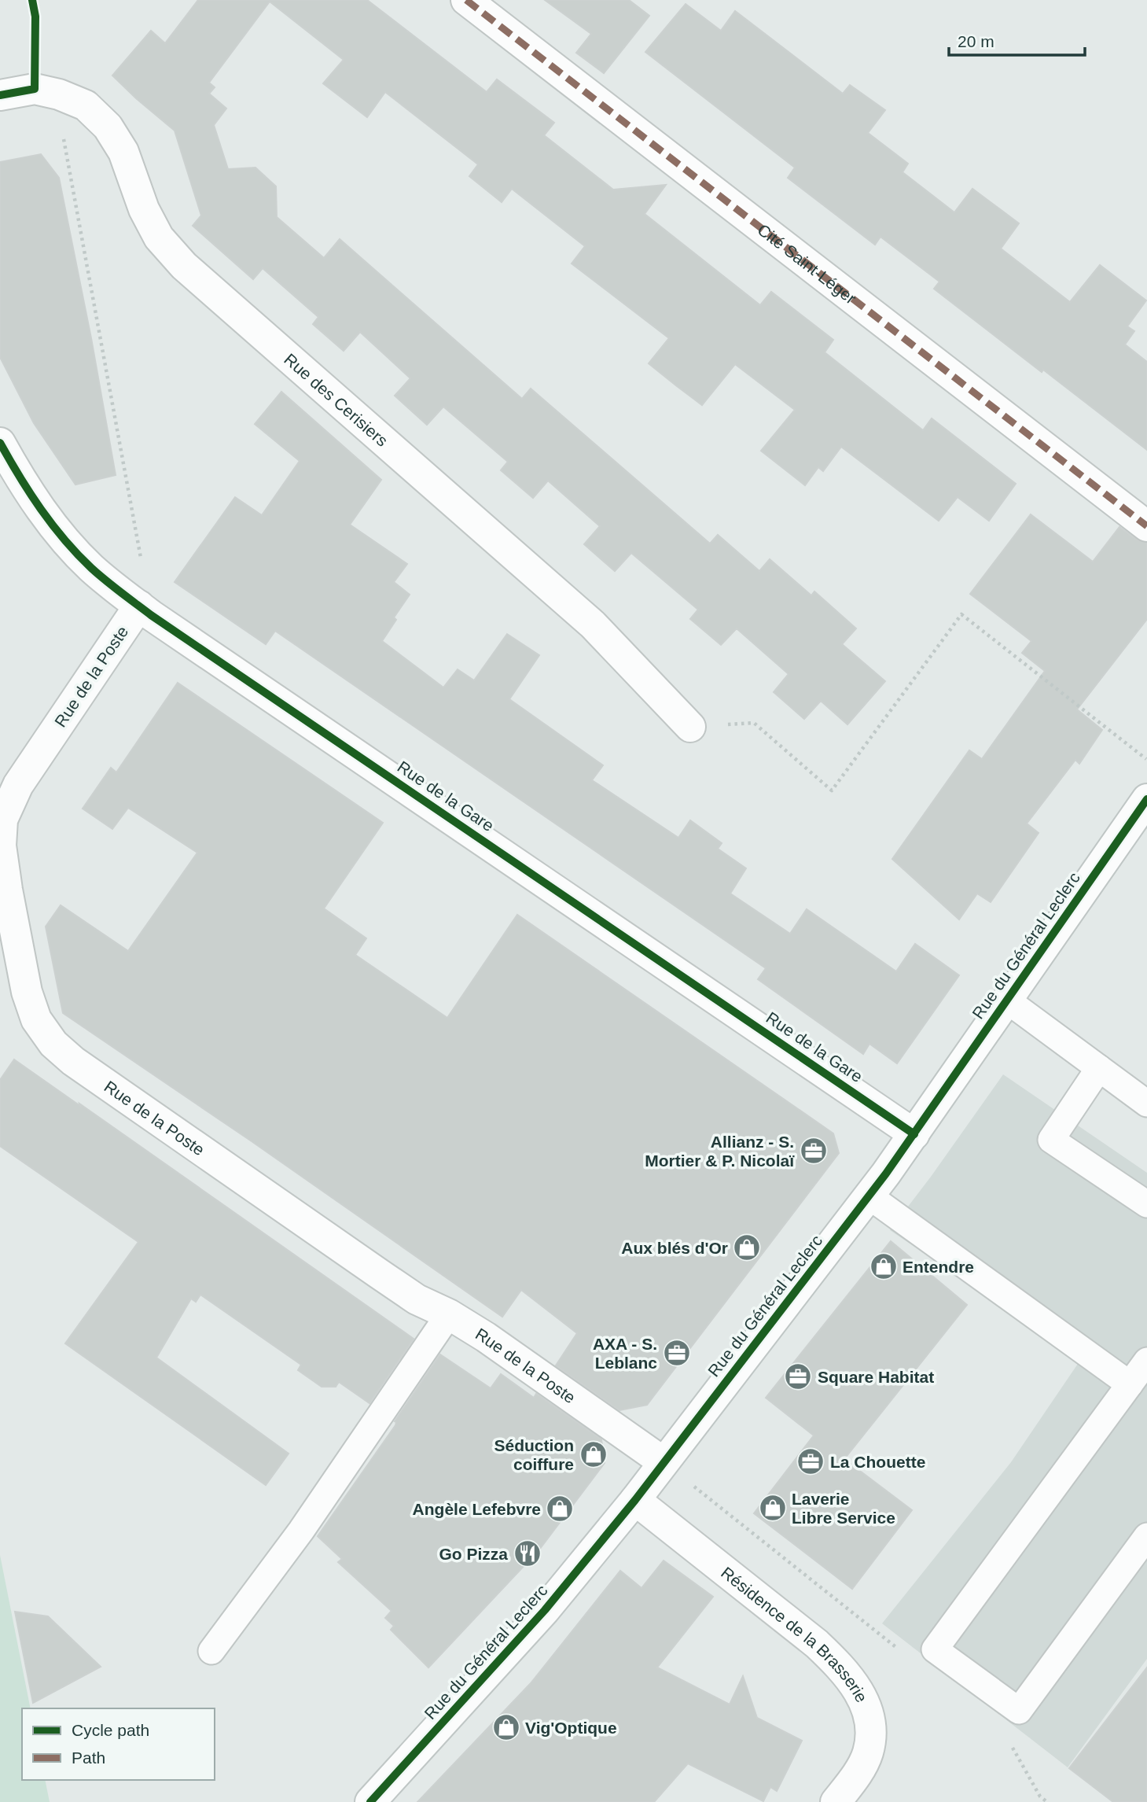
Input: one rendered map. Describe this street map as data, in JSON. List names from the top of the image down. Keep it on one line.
{"streets":{"street":["Cité Saint-Léger","Rue des Cerisiers","Rue de la Poste","Rue de la Gare","Rue du Général Leclerc","Résidence de la Brasserie"]},"crossings":[["Rue de la Poste","Rue de la Gare"],["Rue de la Poste","Rue du Général Leclerc"],["Rue de la Gare","Rue du Général Leclerc"],["Rue du Général Leclerc","Résidence de la Brasserie"]],"places":{"office":["Allianz - S. Mortier & P. Nicolaï","AXA - S. Leblanc","Square Habitat","La Chouette"],"shop":["Aux blés d'Or","Entendre","Séduction coiffure","Laverie Libre Service","Angèle Lefebvre","Vig'Optique"],"restaurant":["Go Pizza"]},"legend":["Cycle path","Path"],"scale_bar":"20 m"}
